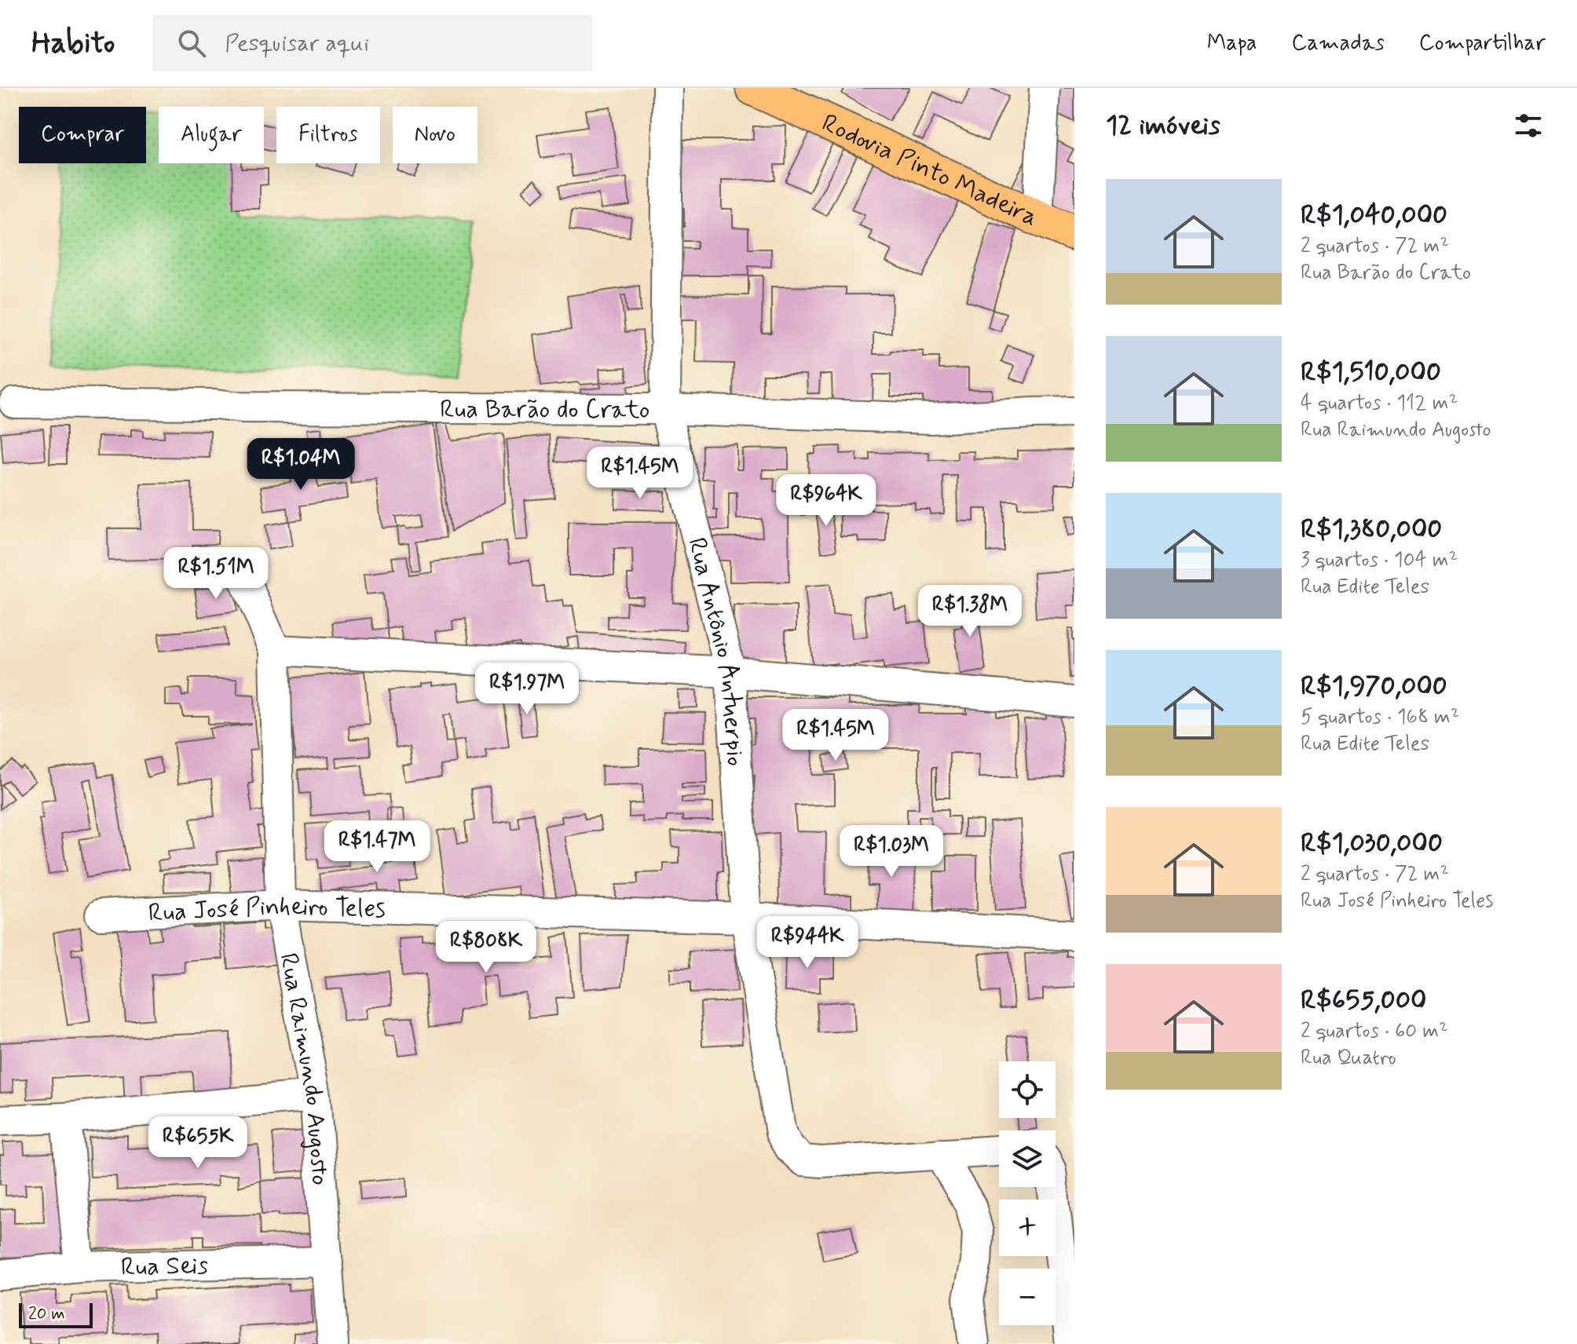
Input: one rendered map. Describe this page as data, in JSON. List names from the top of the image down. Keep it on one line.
{"streets":{"main road":["Rodovia Pinto Madeira"],"street":["Rua Barão do Crato","Rua Antônio Antuerpio","Rua José Pinheiro Teles","Rua Raimundo Augosto","Rua Seis"]},"crossings":[["Rua Barão do Crato","Rua Antônio Antuerpio"],["Rua Antônio Antuerpio","Rua José Pinheiro Teles"],["Rua José Pinheiro Teles","Rua Raimundo Augosto"],["Rua Raimundo Augosto","Rua Seis"]],"scale_bar":"20 m","page":{"header":"Habito","search":"Pesquisar aqui","nav":["Mapa","Camadas","Compartilhar"],"heading":"12 imóveis","chip":["Comprar","Alugar","Filtros","Novo"],"list":[{"name":"R$1,040,000","note":"2 quartos · 72 m² · Rua Barão do Crato"},{"name":"R$1,510,000","note":"4 quartos · 112 m² · Rua Raimundo Augosto"},{"name":"R$1,380,000","note":"3 quartos · 104 m² · Rua Edite Teles"},{"name":"R$1,970,000","note":"5 quartos · 168 m² · Rua Edite Teles"},{"name":"R$1,030,000","note":"2 quartos · 72 m² · Rua José Pinheiro Teles"},{"name":"R$655,000","note":"2 quartos · 60 m² · Rua Quatro"}],"price":["R$1.04M","R$1.45M","R$964K","R$1.51M","R$1.38M","R$1.97M","R$1.45M","R$1.47M","R$1.03M","R$944K","R$808K","R$655K"],"map_buttons":["+","−"],"scale":"20 m"}}
